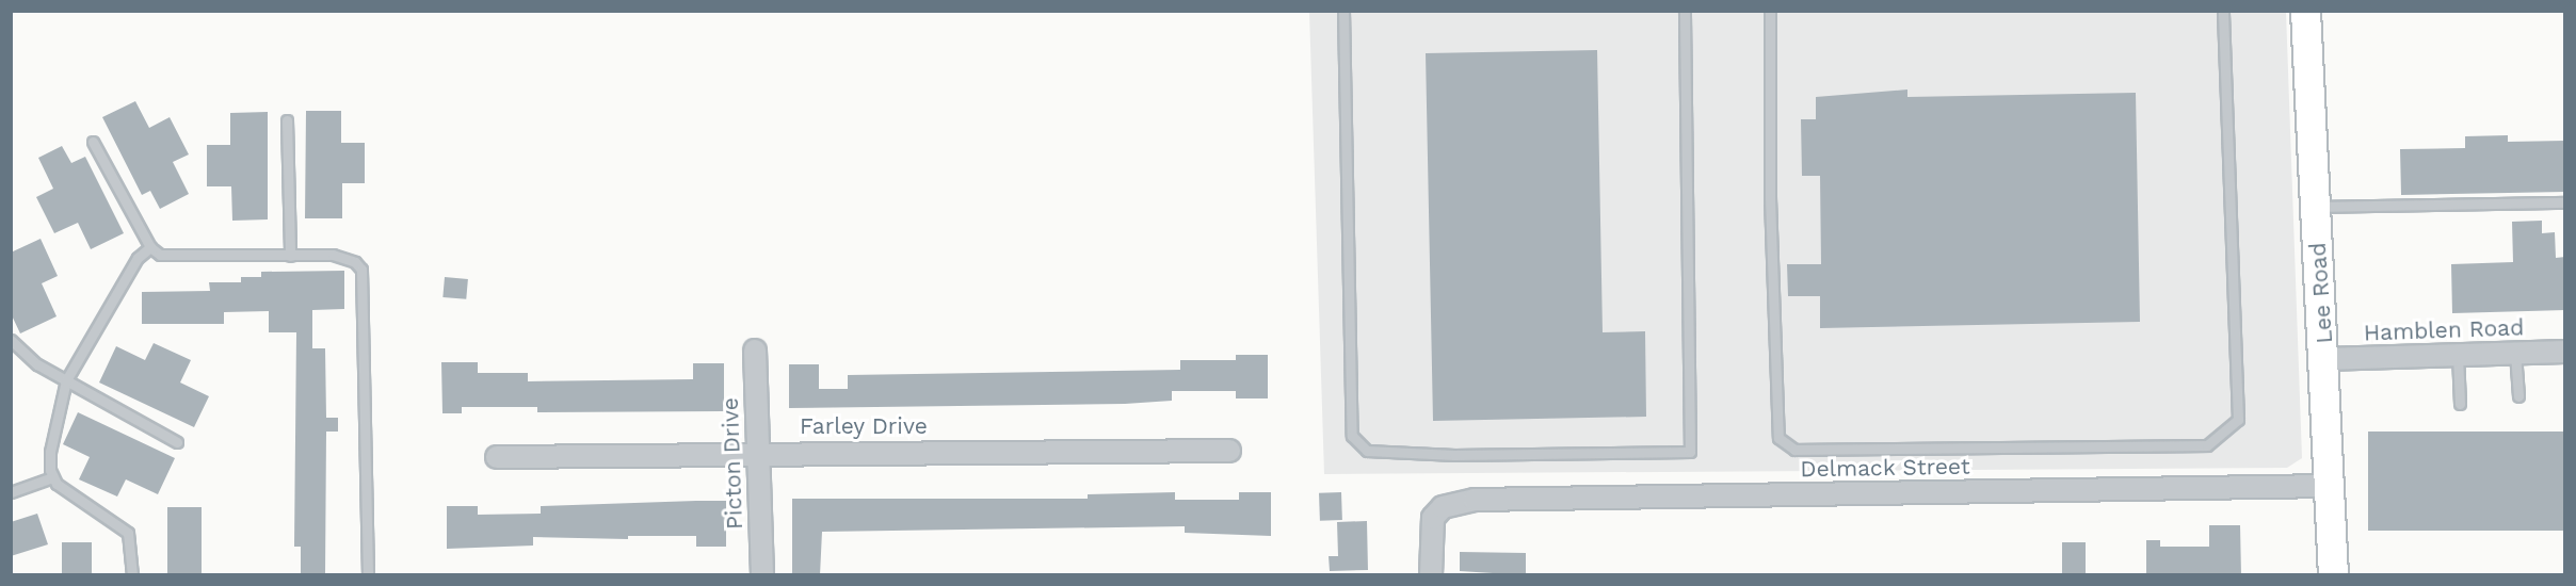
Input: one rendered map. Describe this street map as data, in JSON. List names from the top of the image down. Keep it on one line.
{"streets":{"main road":["Lee Road"],"street":["Hamblen Road","Farley Drive","Picton Drive","Delmack Street"]},"crossings":[["Lee Road","Hamblen Road"],["Lee Road","Delmack Street"],["Farley Drive","Picton Drive"]]}
